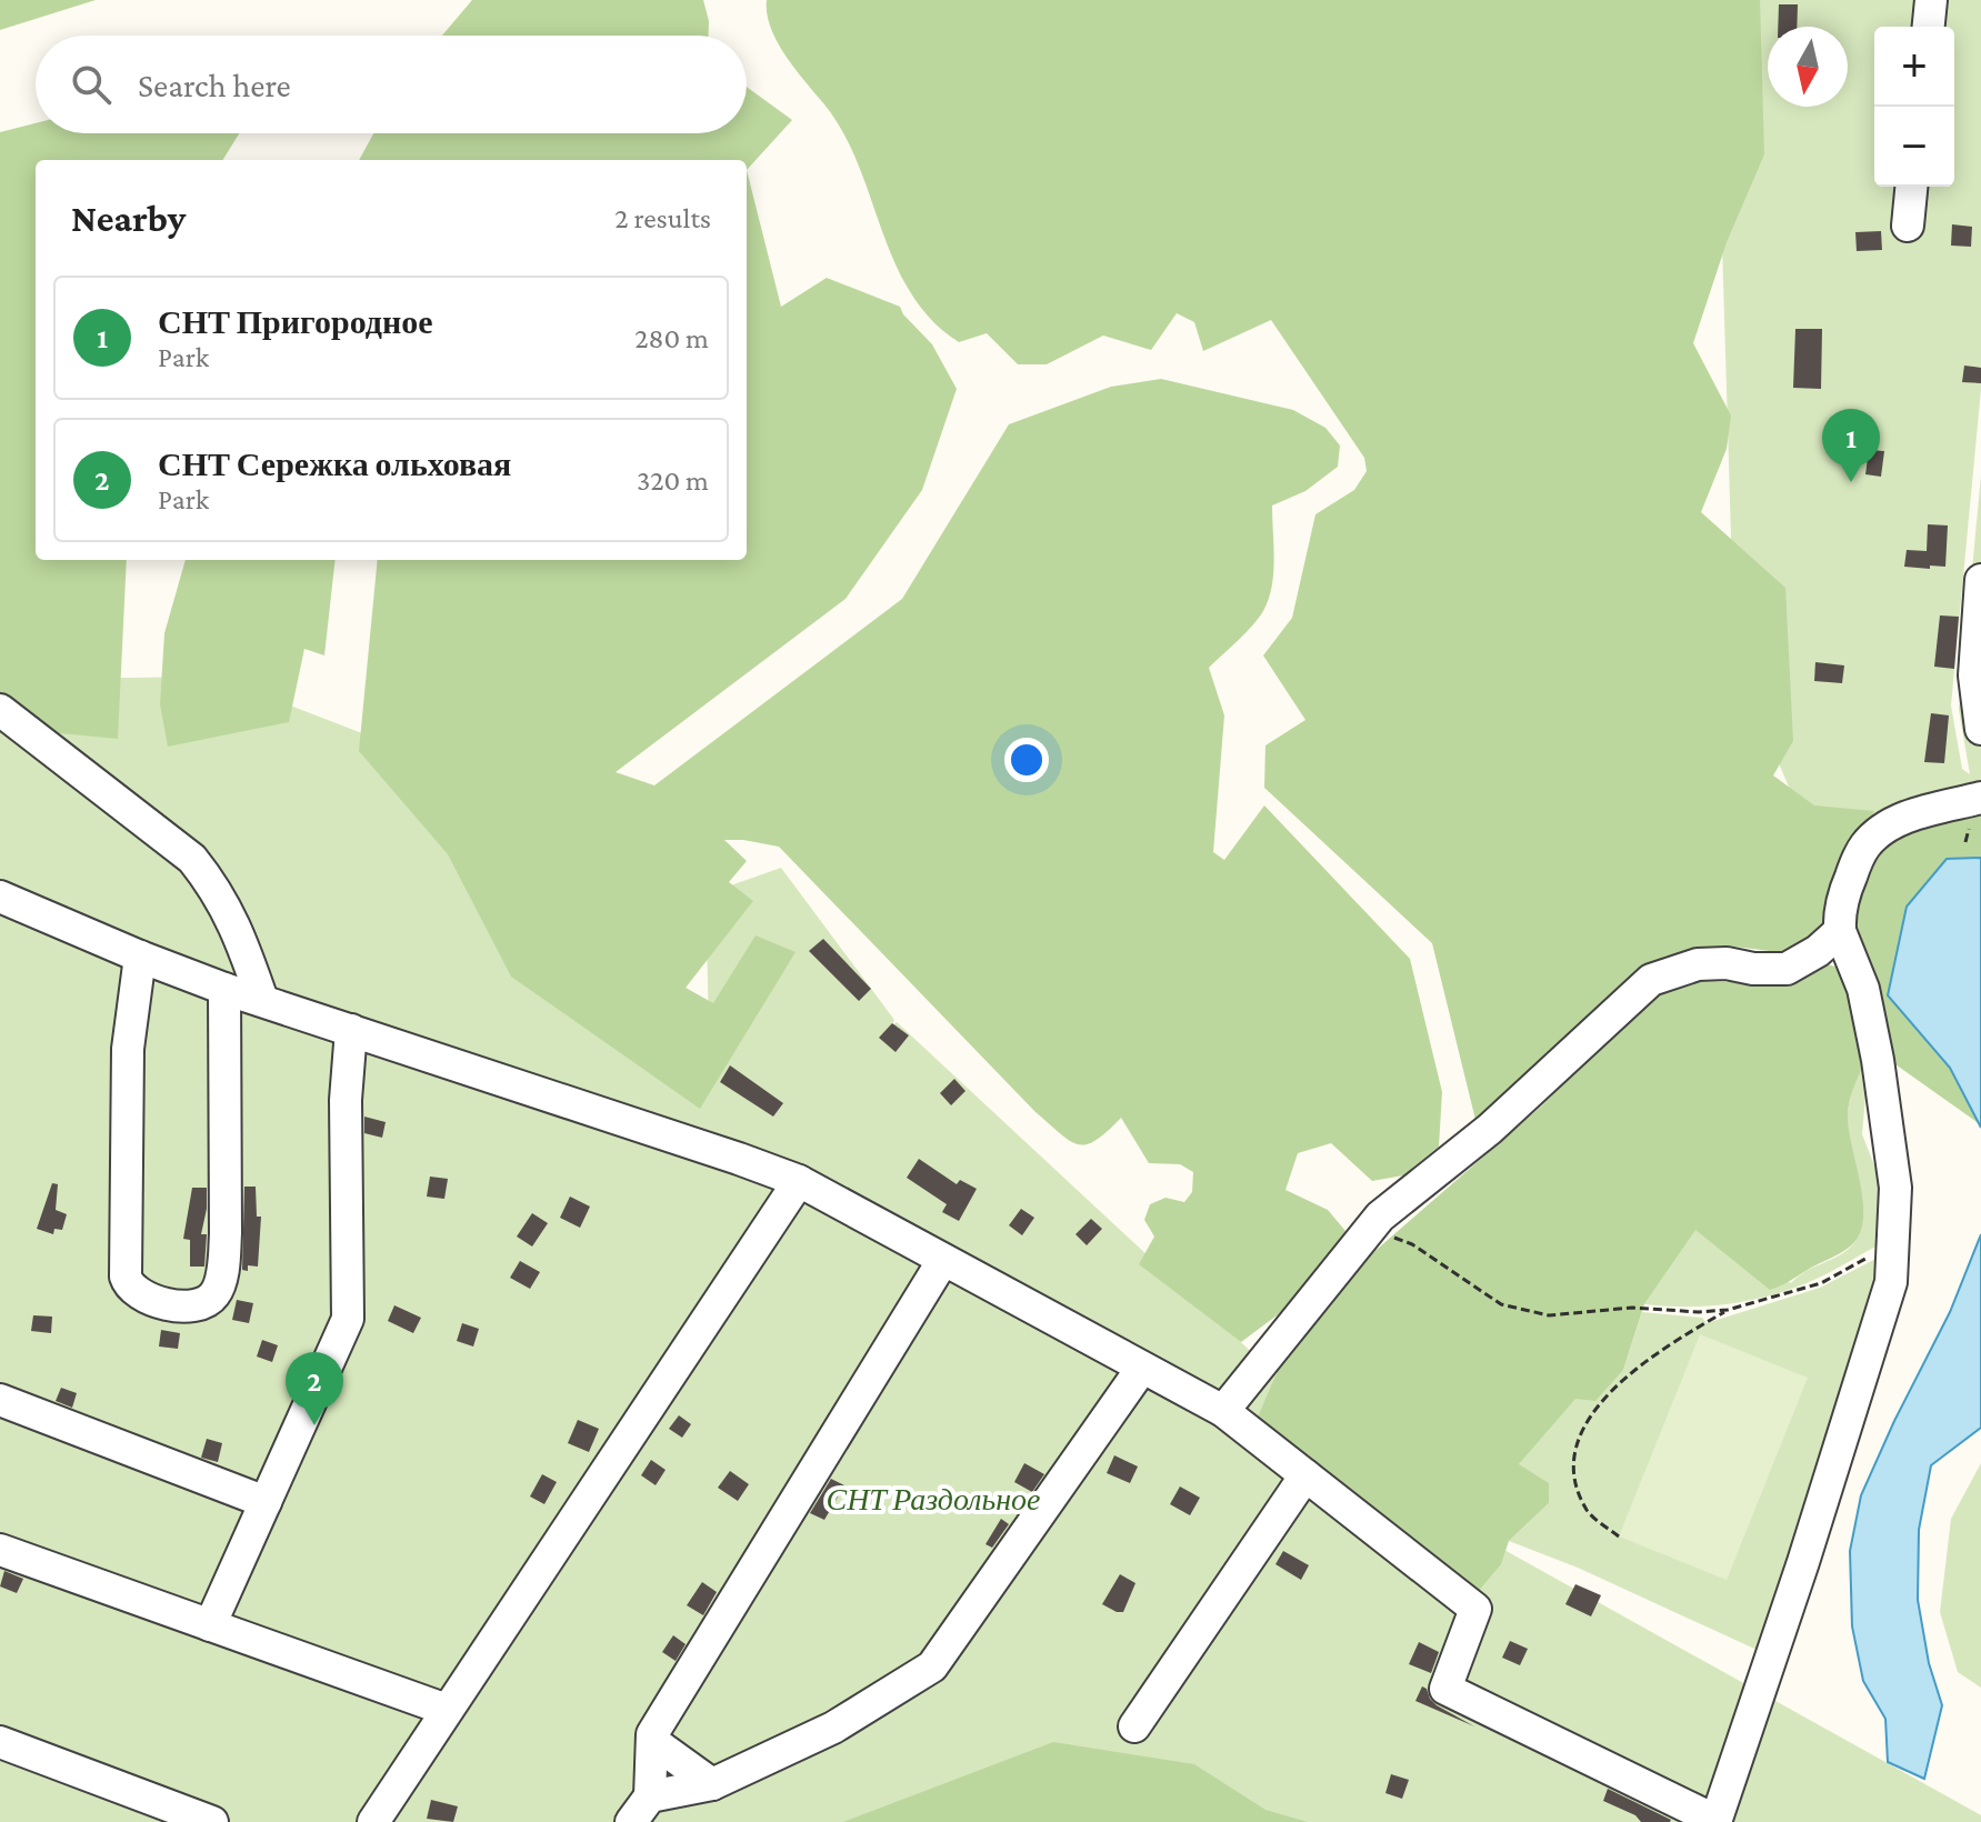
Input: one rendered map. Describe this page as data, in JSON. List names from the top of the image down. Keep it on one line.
{"parks":["СНТ Раздольное"],"north":"bottom","page":{"map_buttons":["+","−"],"search":"Search here","heading":["Nearby","2 results"],"list":[{"mark":"1","name":"СНТ Пригородное","note":"Park","value":"280 m"},{"mark":"2","name":"СНТ Сережка ольховая","note":"Park","value":"320 m"}],"pins":["1","2"]}}
